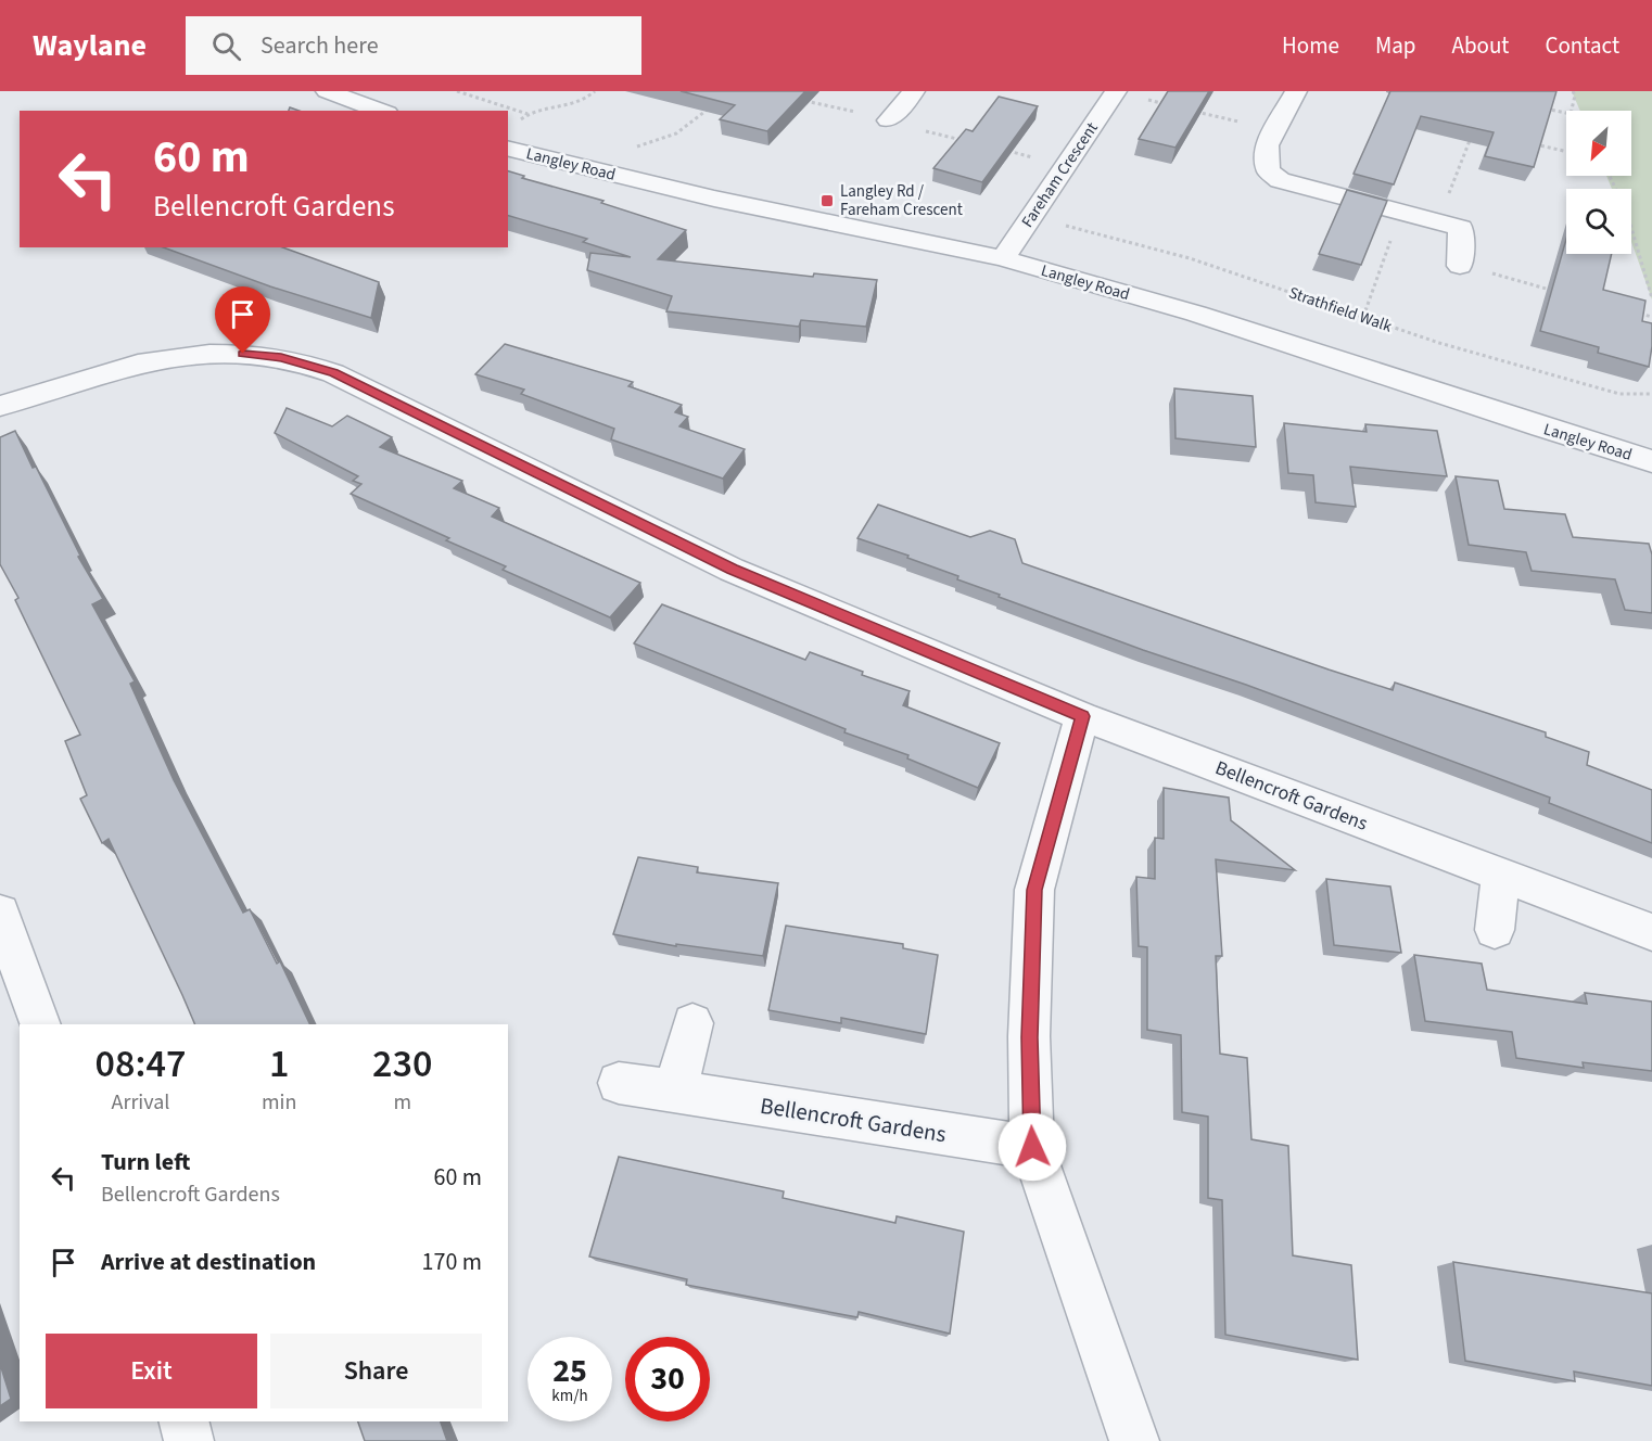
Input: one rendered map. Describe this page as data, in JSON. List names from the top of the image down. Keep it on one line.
{"streets":{"street":["Langley Road","Fareham Crescent","Bellencroft Gardens"],"path":["Strathfield Walk"]},"crossings":[["Langley Road","Fareham Crescent"],["Fareham Crescent","Strathfield Walk"]],"places":{"transit":["Langley Rd / Fareham Crescent"]},"north":"bottom left","page":{"header":"Waylane","search":"Search here","nav":["Home","Map","About","Contact"],"turn":["60 m","Bellencroft Gardens"],"eta":["08:47","Arrival","1","min","230","m"],"list":[{"name":"Turn left","note":"Bellencroft Gardens","value":"60 m"},{"name":"Arrive at destination","value":"170 m"}],"buttons":["Exit","Share"],"speed":"25 km/h","limit":"30"}}
